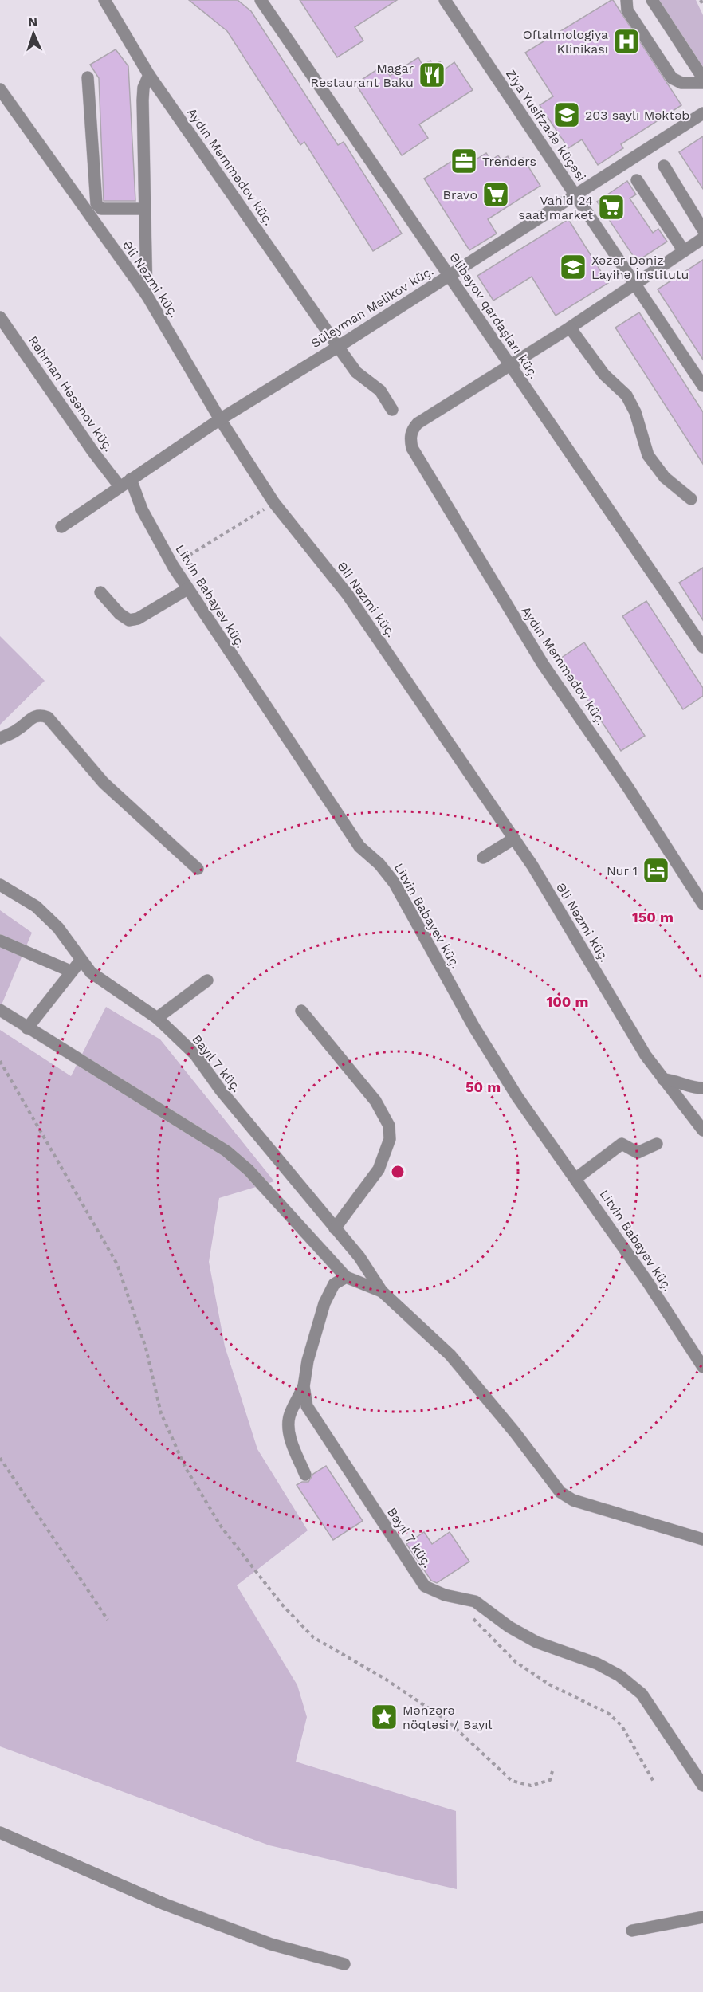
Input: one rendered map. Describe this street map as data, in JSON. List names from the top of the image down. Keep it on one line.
{"streets":{"street":["Ziya Yusifzadə küçəsi","Aydın Məmmədov küç.","Əli Nəzmi küç.","Süleyman Məlikov küç.","Əlibəyov qardaşları küç.","Rəhman Həsənov küç.","Litvin Babayev küç.","Bayıl 7 küç."]},"crossings":[["Ziya Yusifzadə küçəsi","Süleyman Məlikov küç."],["Aydın Məmmədov küç.","Süleyman Məlikov küç."],["Aydın Məmmədov küç.","Əlibəyov qardaşları küç."],["Əli Nəzmi küç.","Süleyman Məlikov küç."],["Süleyman Məlikov küç.","Əlibəyov qardaşları küç."],["Süleyman Məlikov küç.","Rəhman Həsənov küç."],["Süleyman Məlikov küç.","Litvin Babayev küç."]],"places":{"hospital":["Oftalmologiya Klinikası"],"restaurant":["Magar Restaurant Baku"],"school or university":["203 saylı Məktəb","Xəzər Dəniz Layihə İnstitutu"],"office":["Trenders"],"supermarket":["Bravo","Vahid 24 saat market"],"hotel":["Nur 1"],"place":["Mənzərə nöqtəsi / Bayıl"]},"north":"top","rings":["150 m","100 m","50 m"]}
